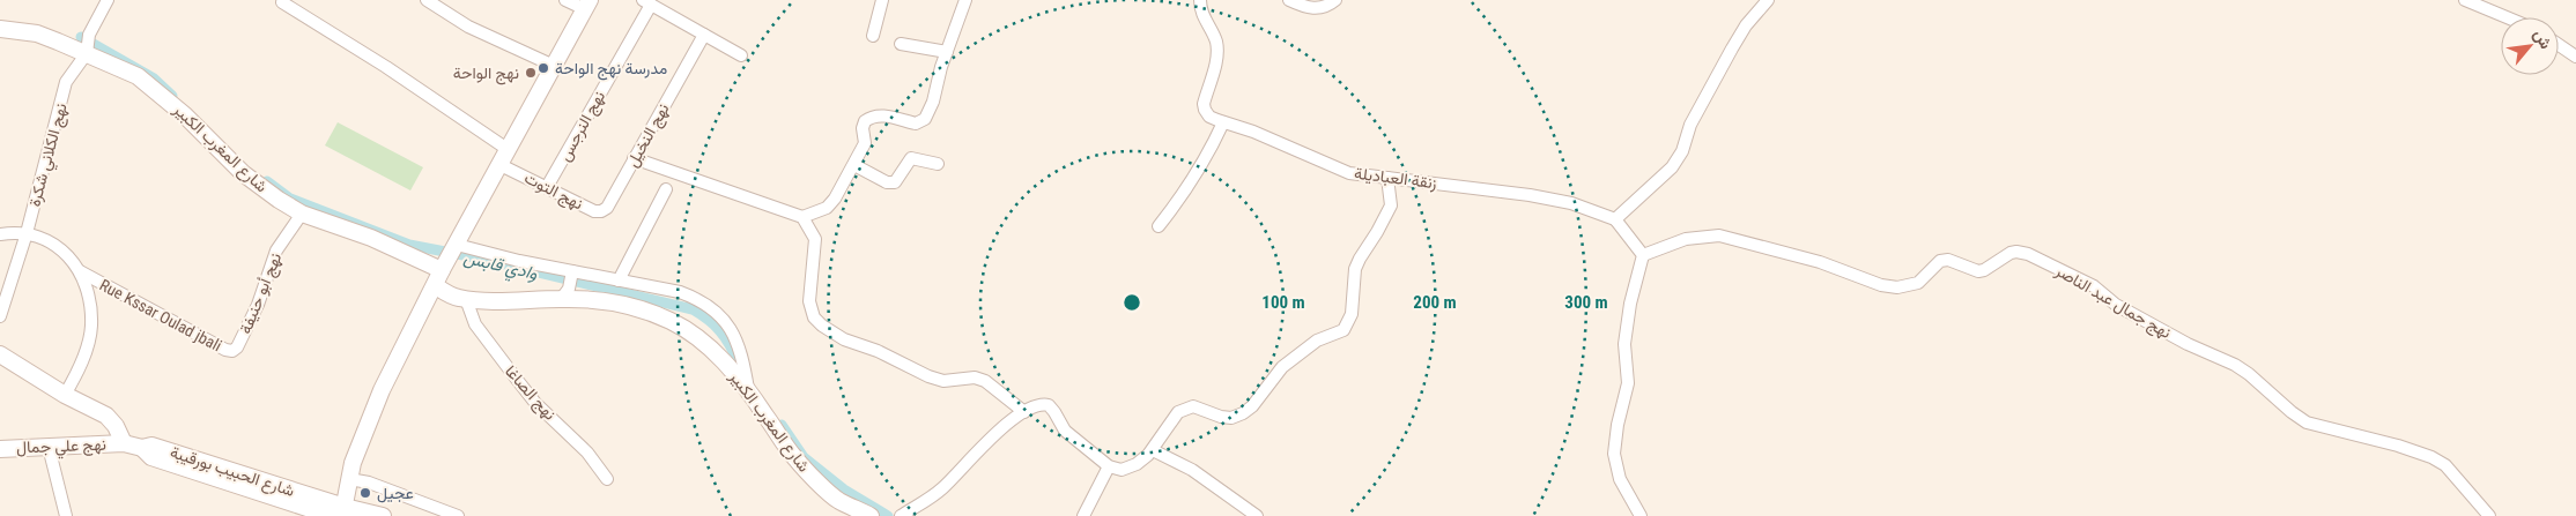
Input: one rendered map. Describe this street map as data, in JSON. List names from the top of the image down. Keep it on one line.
{"streets":{"street":["نهج النرجس","نهج النخيل","شارع المغرب الكبير","نهج الكلاني شكرة","زنقة العباديلة","نهج التوت","نهج أبو حنيفة","نهج جمال عبد الناصر","Rue Kssar Oulad jbali","نهج الصاغا","نهج علي جمال","شارع الحبيب بورقيبة"]},"crossings":[["نهج النرجس","نهج التوت"],["نهج النخيل","نهج التوت"],["شارع المغرب الكبير","نهج الكلاني شكرة"],["شارع المغرب الكبير","نهج أبو حنيفة"],["شارع المغرب الكبير","نهج الصاغا"],["نهج أبو حنيفة","Rue Kssar Oulad jbali"],["نهج علي جمال","شارع الحبيب بورقيبة"]],"water":["وادي قابس"],"places":["مدرسة نهج الواحة","نهج الواحة","عجيل"],"north":"top right","rings":["100 m","200 m","300 m"]}
